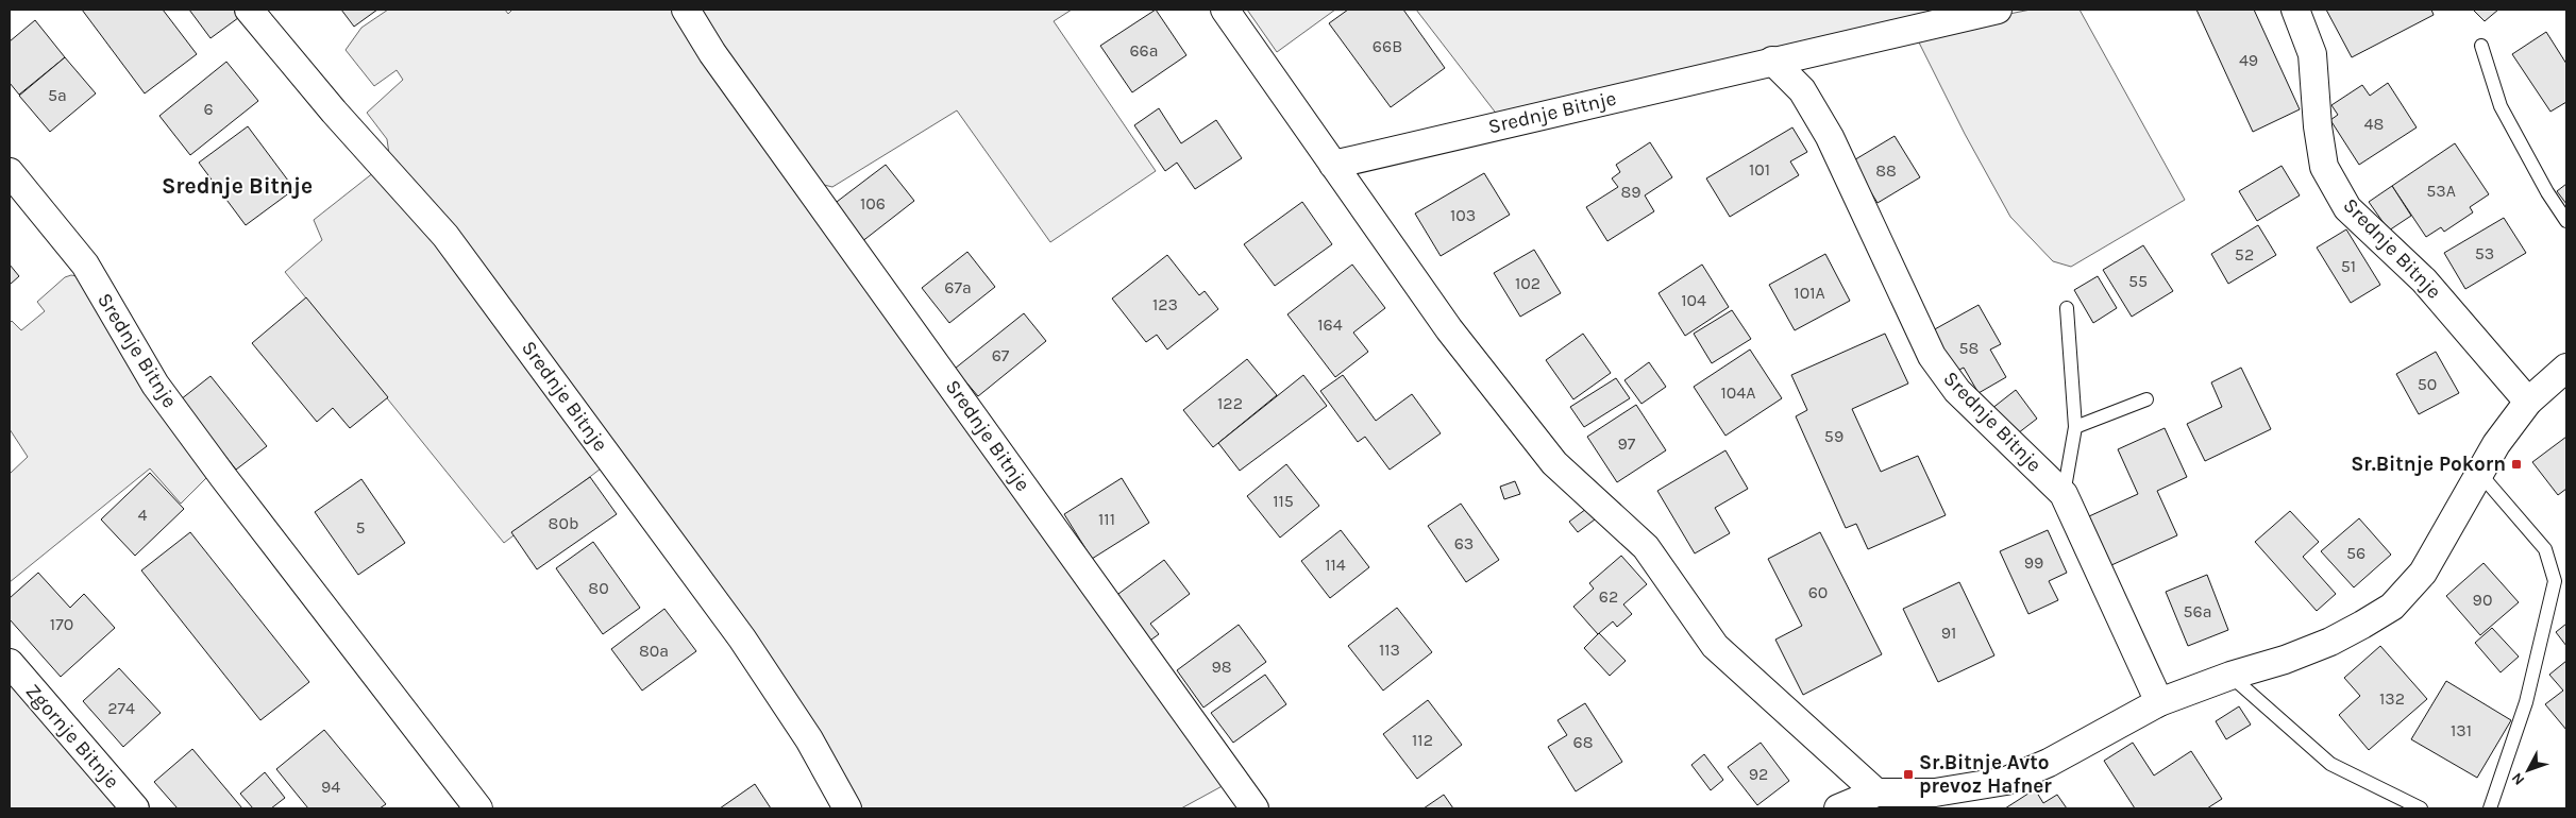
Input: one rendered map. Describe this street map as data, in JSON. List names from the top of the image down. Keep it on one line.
{"streets":{"street":["Srednje Bitnje","Zgornje Bitnje"]},"districts":["Srednje Bitnje"],"places":{"transit":["Sr.Bitnje Pokorn","Sr.Bitnje Avto prevoz Hafner"]},"house_numbers":["66B","66a","49","5a","6","48","101","88","53A","89","106","103","53","52","51","55","102","67a","101A","104","123","164","58","67","50","104A","122","59","97","115","4","111","80b","5","63","56","99","114","80","60","62","90","56a","170","91","113","80a","98","132","274","131","112","68","92","94"],"north":"bottom left"}
